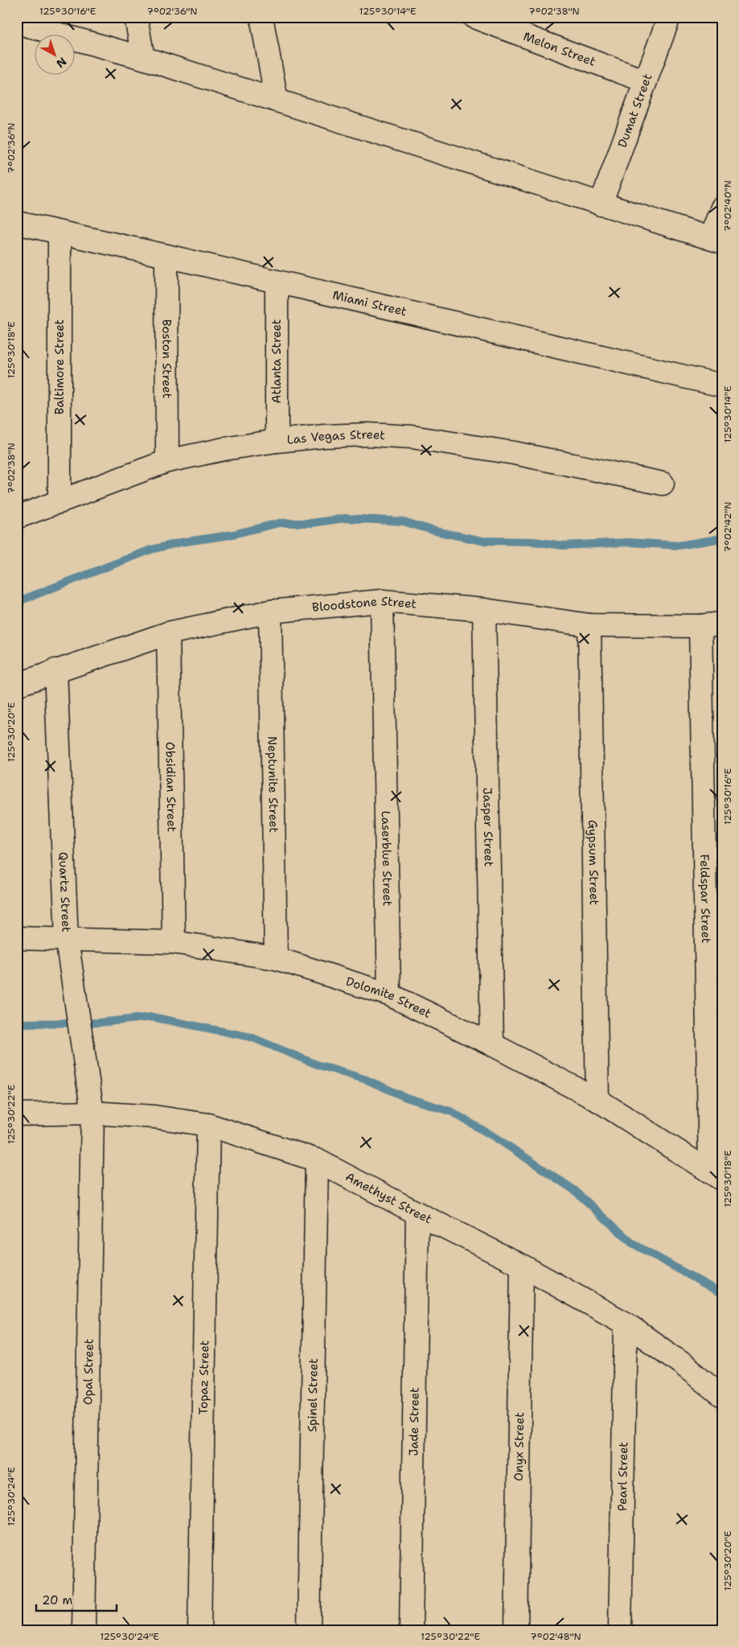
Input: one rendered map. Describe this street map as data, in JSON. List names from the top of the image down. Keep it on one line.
{"streets":{"street":["Melon Street","Dumat Street","Miami Street","Boston Street","Atlanta Street","Baltimore Street","Las Vegas Street","Bloodstone Street","Neptunite Street","Obsidian Street","Jasper Street","Laserblue Street","Gypsum Street","Quartz Street","Feldspar Street","Dolomite Street","Amethyst Street","Opal Street","Topaz Street","Spinel Street","Jade Street","Onyx Street","Pearl Street"]},"crossings":[["Melon Street","Dumat Street"],["Miami Street","Boston Street"],["Miami Street","Atlanta Street"],["Miami Street","Baltimore Street"],["Boston Street","Las Vegas Street"],["Atlanta Street","Las Vegas Street"],["Baltimore Street","Las Vegas Street"],["Bloodstone Street","Neptunite Street"],["Bloodstone Street","Obsidian Street"],["Bloodstone Street","Jasper Street"],["Bloodstone Street","Laserblue Street"],["Bloodstone Street","Gypsum Street"],["Bloodstone Street","Quartz Street"],["Bloodstone Street","Feldspar Street"],["Neptunite Street","Dolomite Street"],["Obsidian Street","Dolomite Street"],["Jasper Street","Dolomite Street"],["Laserblue Street","Dolomite Street"],["Gypsum Street","Dolomite Street"],["Quartz Street","Dolomite Street"],["Quartz Street","Amethyst Street"],["Quartz Street","Opal Street"],["Feldspar Street","Dolomite Street"],["Amethyst Street","Opal Street"],["Amethyst Street","Topaz Street"],["Amethyst Street","Spinel Street"],["Amethyst Street","Jade Street"],["Amethyst Street","Onyx Street"],["Amethyst Street","Pearl Street"]],"scale_bar":"20 m","north":"bottom right","coordinates":["125°30'16\"E","7°02'36\"N","125°30'14\"E","7°02'38\"N","7°02'40\"N","125°30'18\"E","7°02'42\"N","125°30'20\"E","125°30'22\"E","125°30'24\"E","7°02'48\"N"]}
